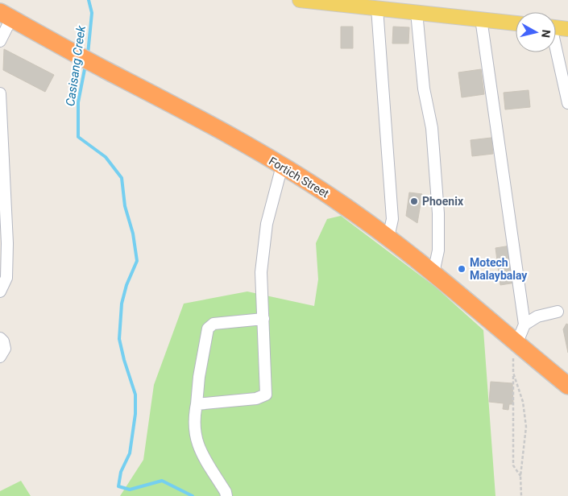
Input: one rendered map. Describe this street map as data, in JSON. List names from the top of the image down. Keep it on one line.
{"streets":{"highway":["Fortich Street"]},"water":["Casisang Creek"],"places":["Phoenix","Motech Malaybalay"],"north":"right"}
